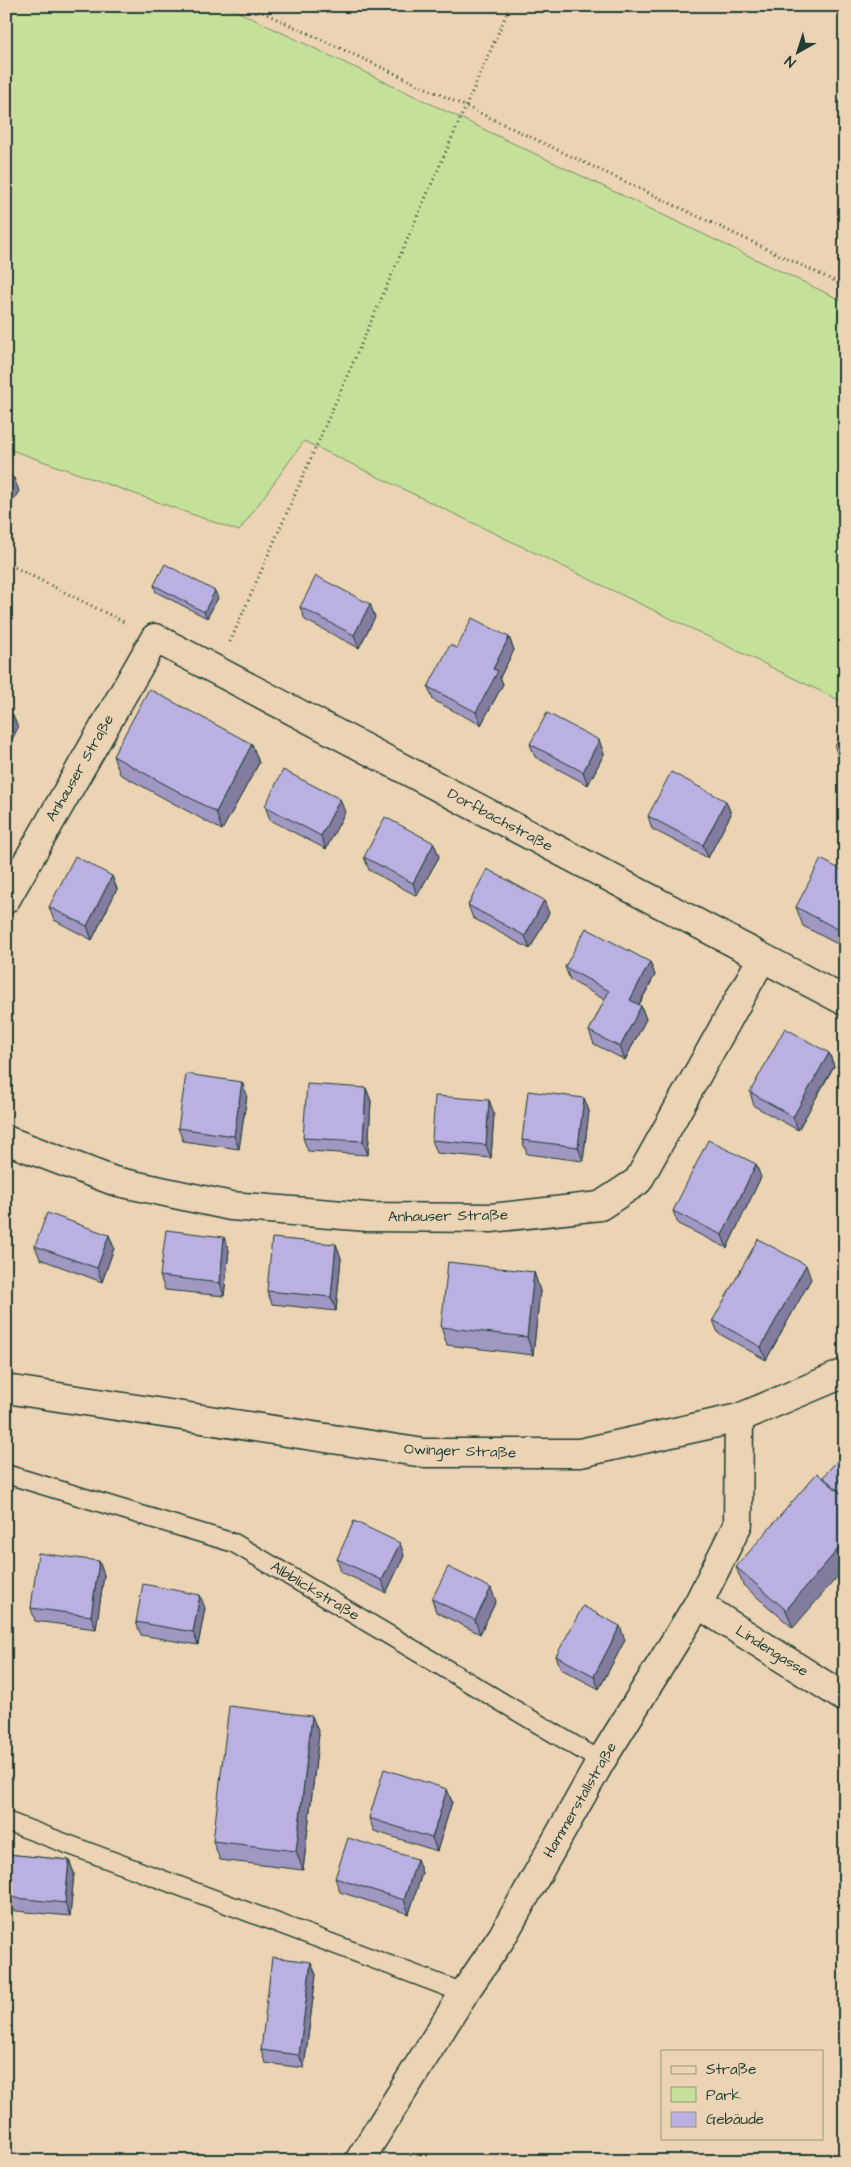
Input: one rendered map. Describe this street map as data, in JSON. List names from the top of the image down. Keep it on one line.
{"streets":{"street":["Anhauser Straße","Dorfbachstraße","Owinger Straße","Lindengasse","Hammerstallstraße"],"lane":["Albblickstraße"]},"crossings":[["Anhauser Straße","Dorfbachstraße"],["Owinger Straße","Hammerstallstraße"],["Albblickstraße","Hammerstallstraße"],["Lindengasse","Hammerstallstraße"]],"legend":["Straße","Park","Gebäude"],"north":"bottom left"}
